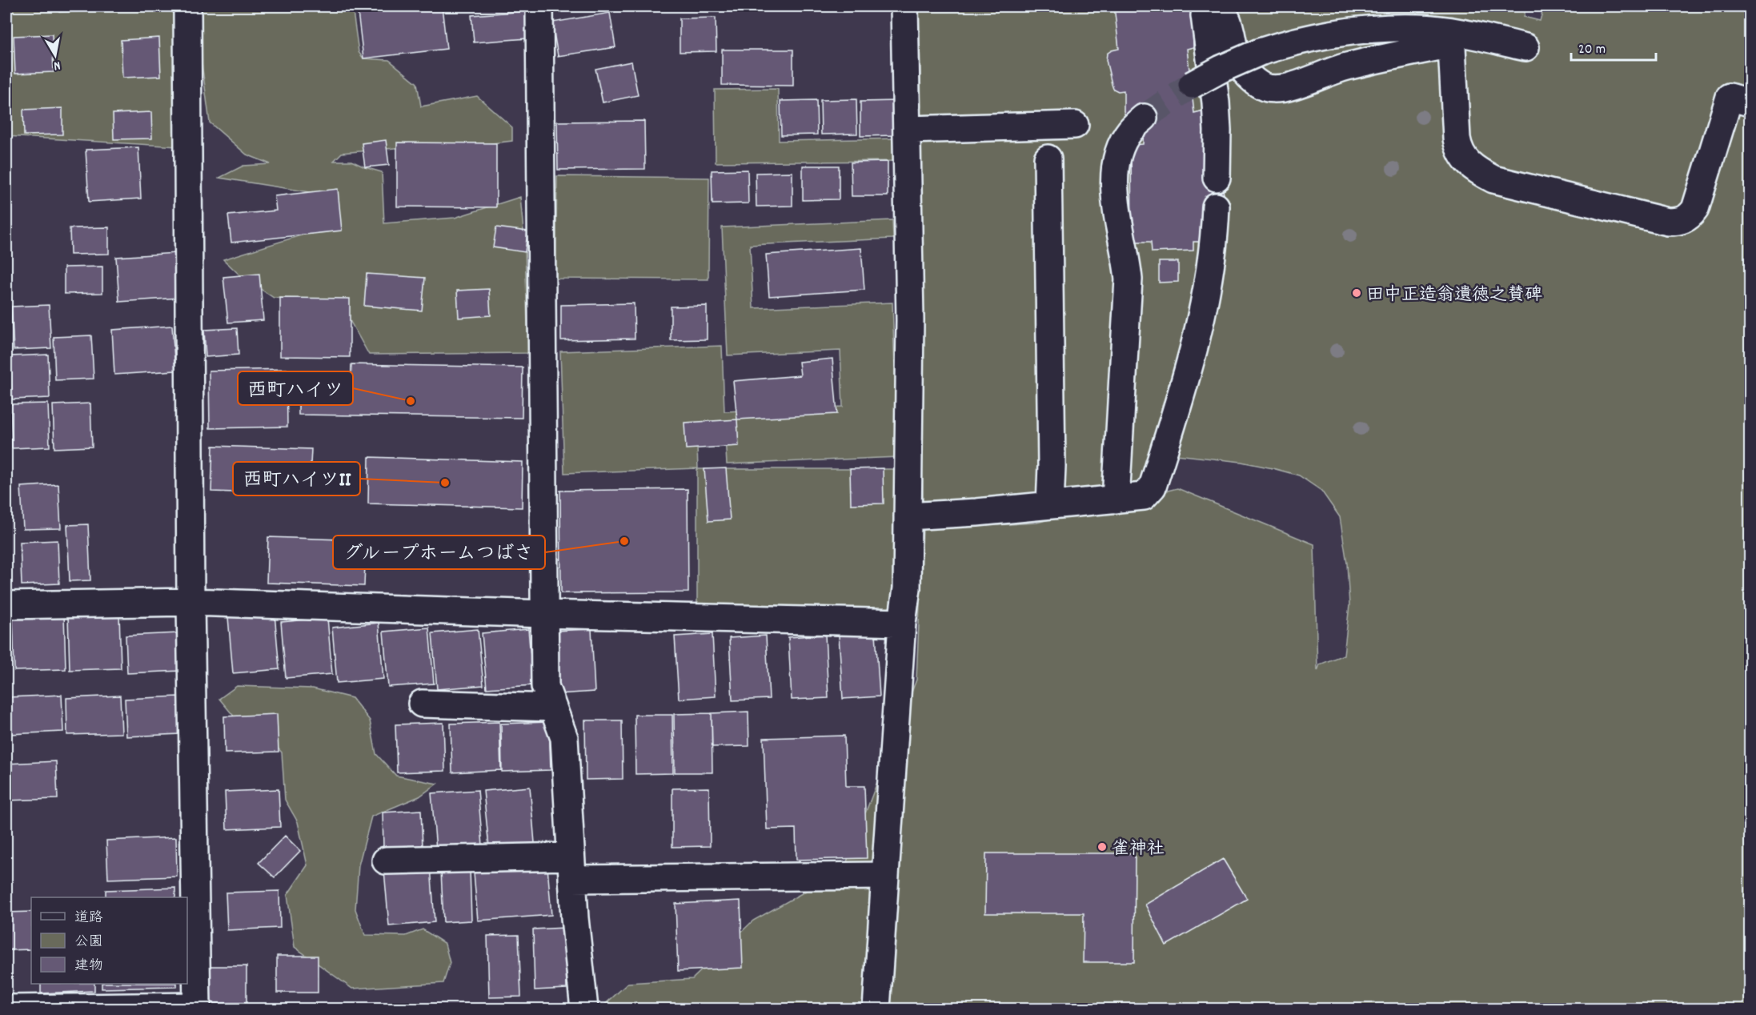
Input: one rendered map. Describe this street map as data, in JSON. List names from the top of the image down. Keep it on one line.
{"places":["田中正造翁遺徳之賛碑","西町ハイツ","西町ハイツII","グループホームつばさ","雀神社"],"legend":["道路","公園","建物"],"scale_bar":"20 m","north":"bottom"}
